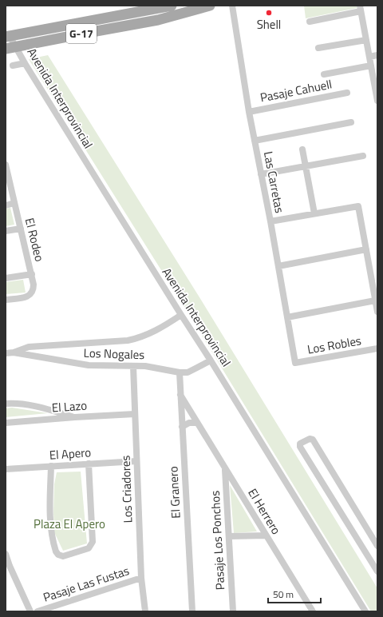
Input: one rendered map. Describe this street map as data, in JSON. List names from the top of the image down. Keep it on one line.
{"streets":{"main road":["G-17"],"street":["Pasaje Cahuell","Avenida Interprovincial","Las Carretas","El Rodeo","Los Robles","Los Nogales","El Lazo","El Apero","Los Criadores","El Granero","El Herrero","Pasaje Los Ponchos","Pasaje Las Fustas"]},"crossings":[["G-17","Avenida Interprovincial"],["Pasaje Cahuell","Las Carretas"],["Avenida Interprovincial","Los Nogales"],["Las Carretas","Los Robles"],["Los Nogales","Los Criadores"],["Los Nogales","El Granero"],["El Lazo","Los Criadores"],["El Apero","Los Criadores"],["Los Criadores","Pasaje Las Fustas"],["El Granero","El Herrero"],["El Herrero","Pasaje Los Ponchos"]],"parks":["Plaza El Apero"],"places":["Shell"],"scale_bar":"50 m"}
